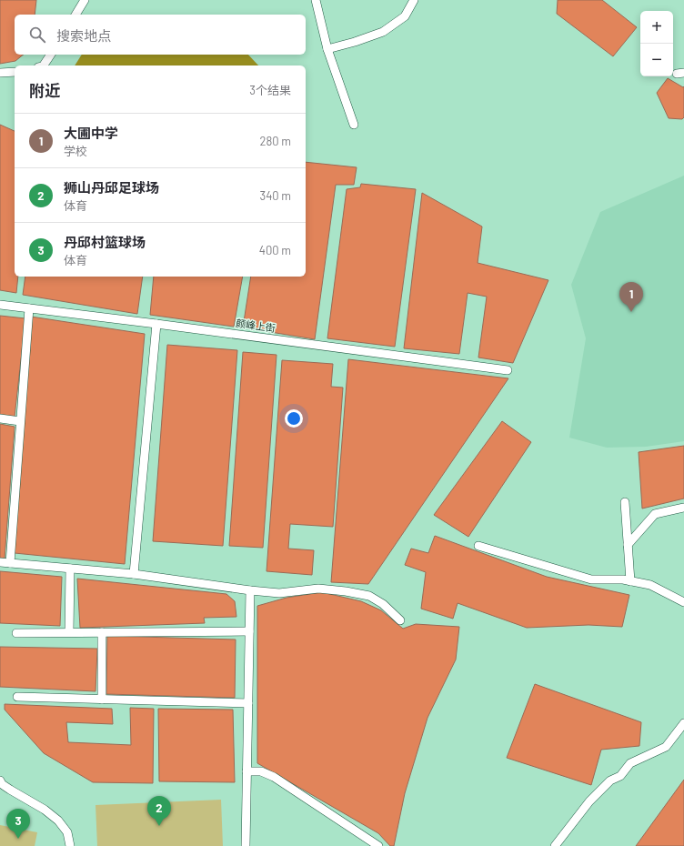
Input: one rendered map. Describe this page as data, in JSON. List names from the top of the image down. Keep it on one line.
{"streets":{"street":["颜峰上街"]},"page":{"map_buttons":["+","−"],"search":"搜索地点","heading":["附近","3个结果"],"list":[{"mark":"1","name":"大圃中学","note":"学校","value":"280 m"},{"mark":"2","name":"狮山丹邱足球场","note":"体育","value":"340 m"},{"mark":"3","name":"丹邱村篮球场","note":"体育","value":"400 m"}],"pins":["1","2","3"]}}
